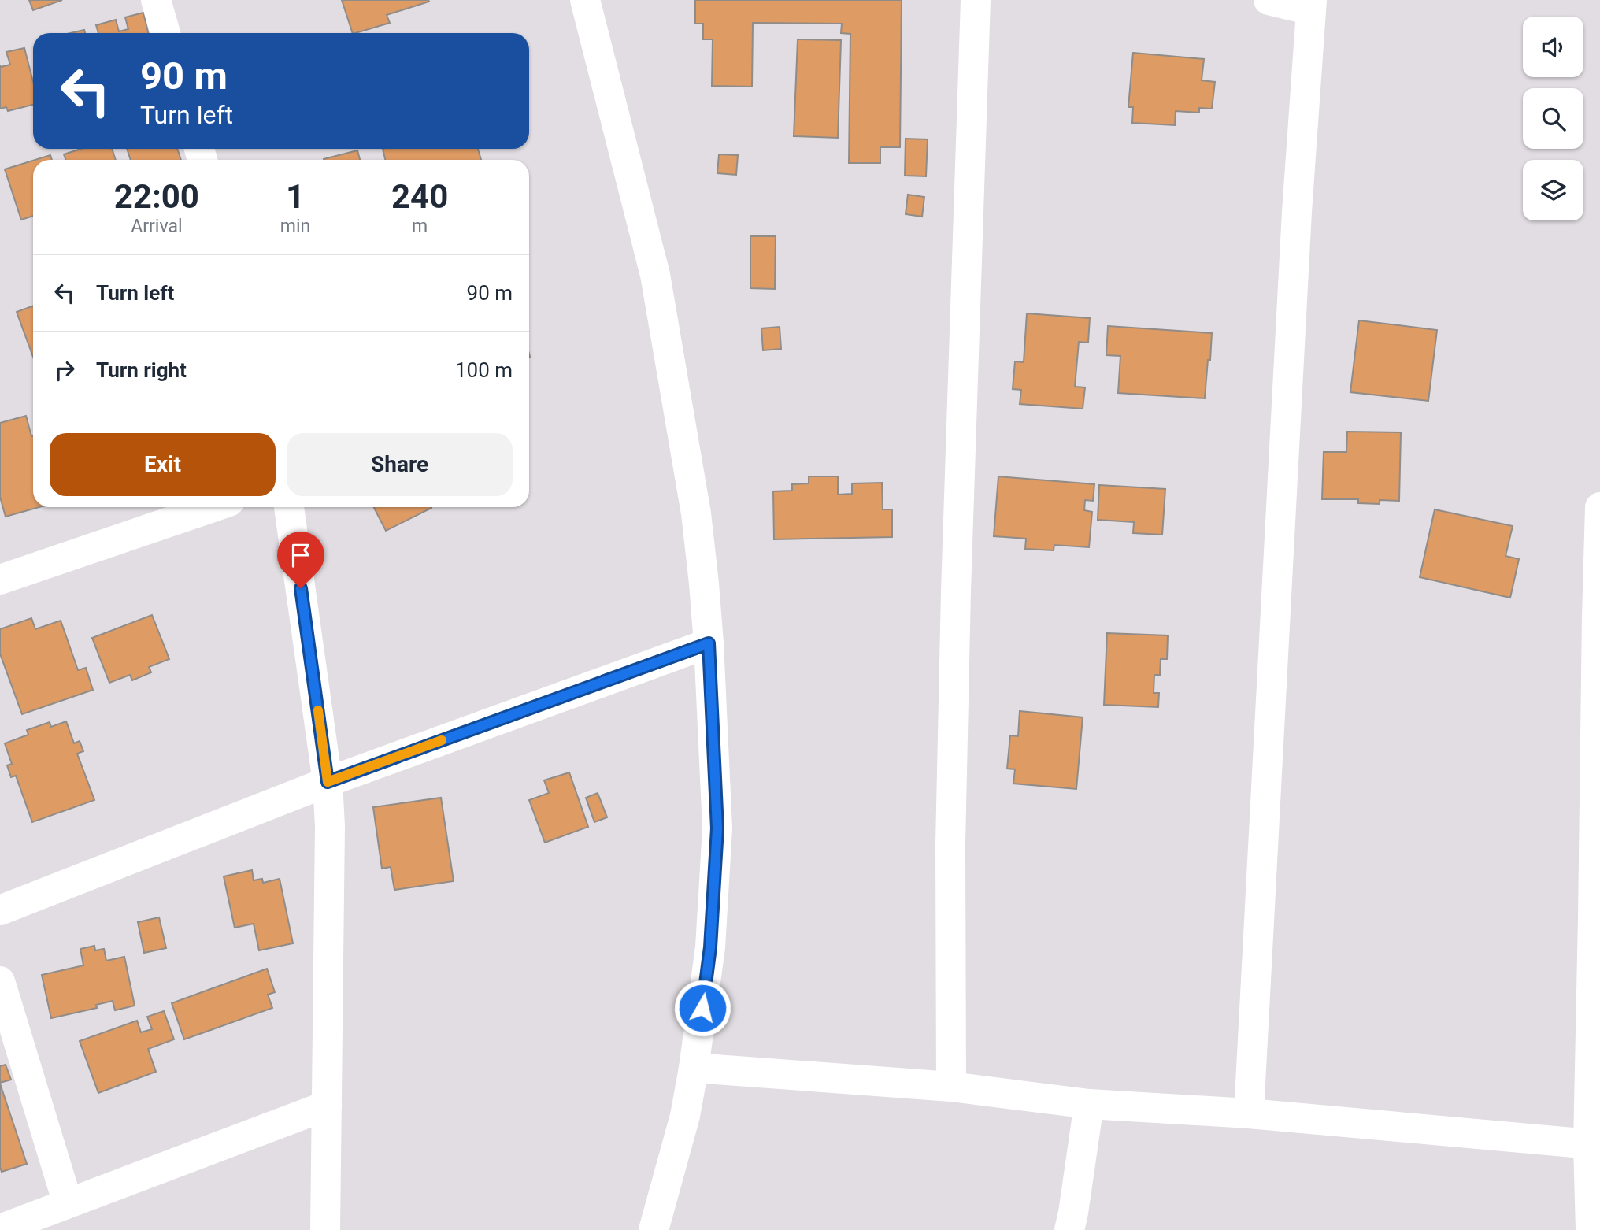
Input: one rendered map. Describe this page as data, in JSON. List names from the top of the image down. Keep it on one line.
{"page":{"turn":["90 m","Turn left"],"eta":["22:00","Arrival","1","min","240","m"],"list":[{"name":"Turn left","value":"90 m"},{"name":"Turn right","value":"100 m"}],"buttons":["Exit","Share"]}}
